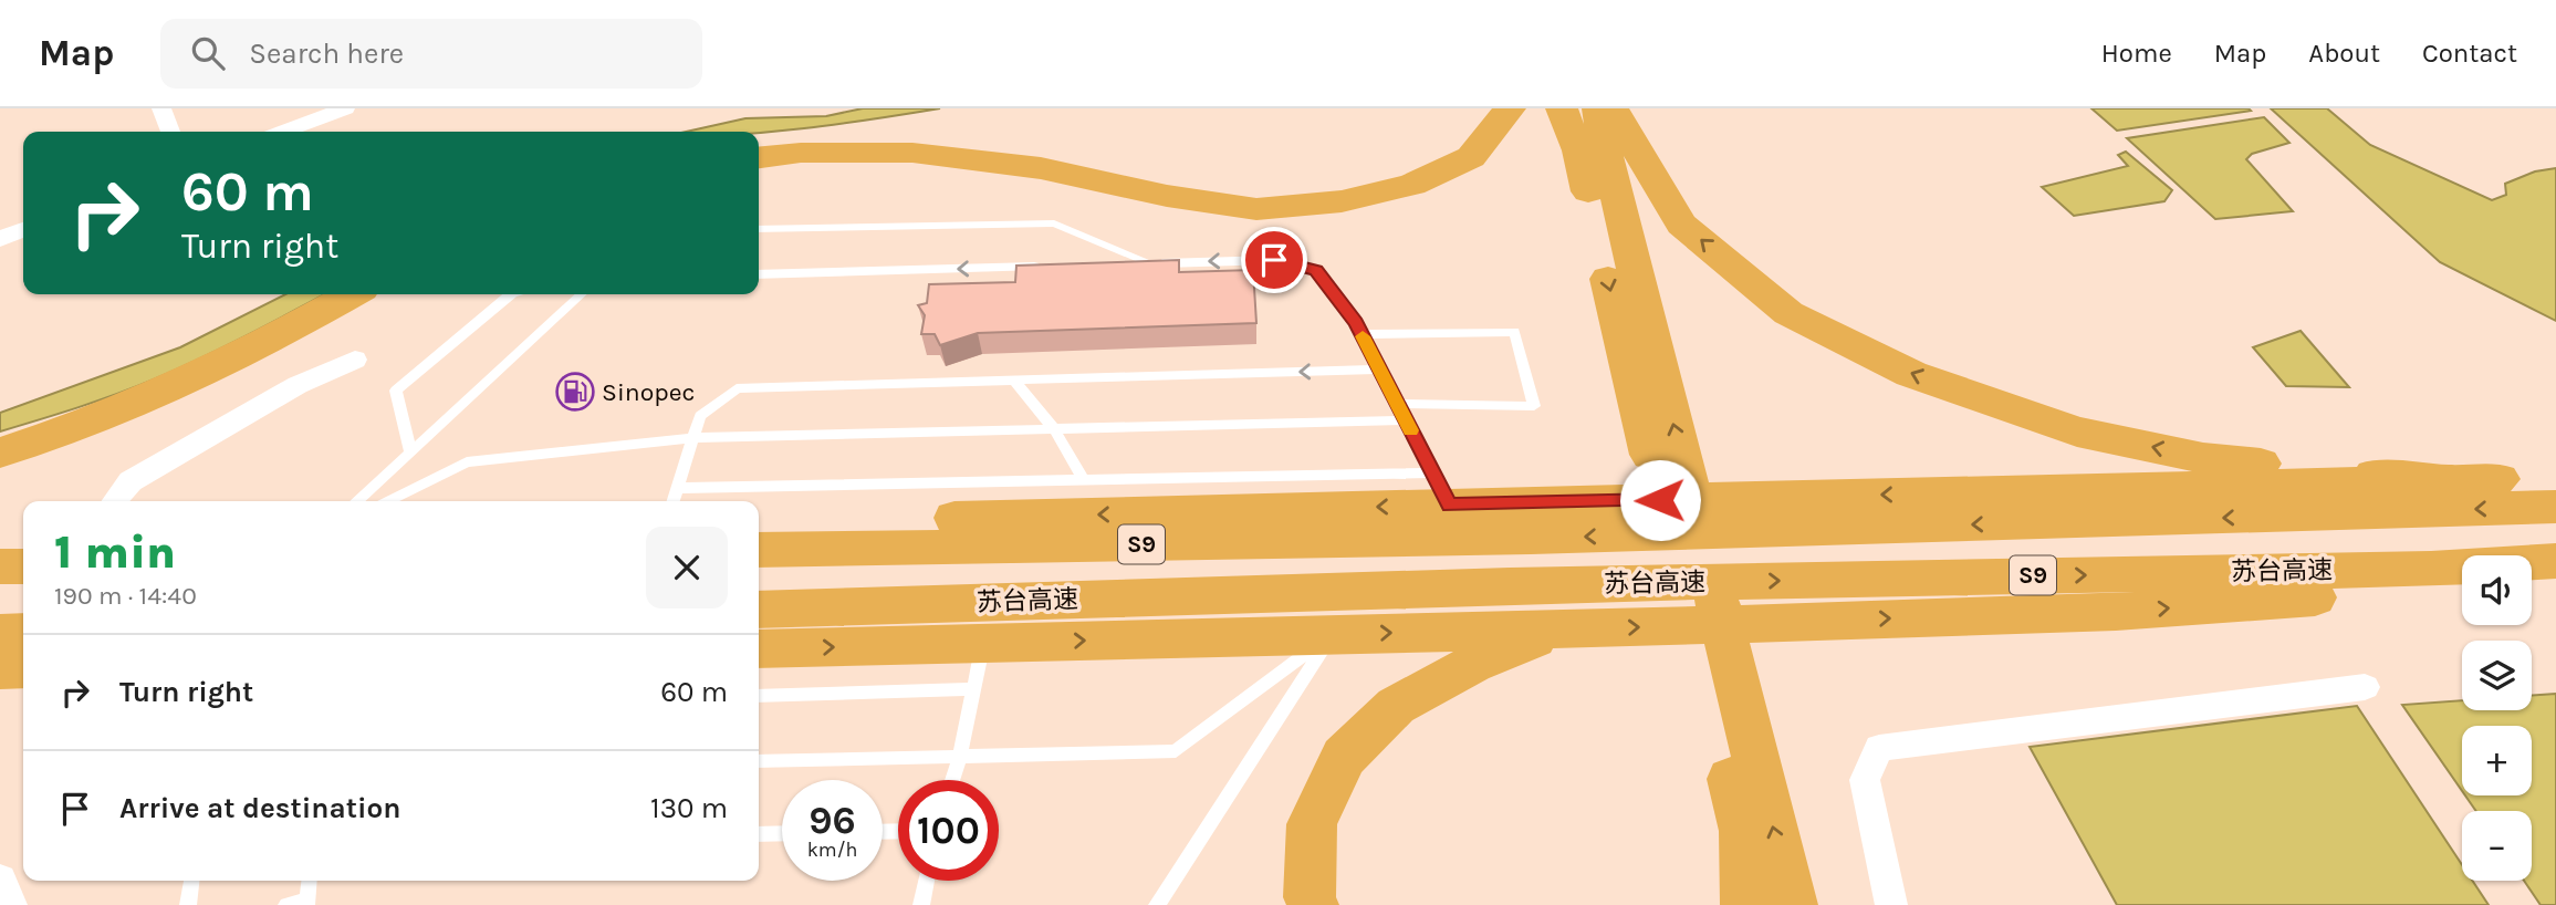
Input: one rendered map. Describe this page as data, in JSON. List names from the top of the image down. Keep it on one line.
{"streets":{"highway":["S9","苏台高速"]},"places":{"fuel station":["Sinopec"]},"page":{"header":"Map","search":"Search here","nav":["Home","Map","About","Contact"],"turn":["60 m","Turn right"],"heading":["1 min","190 m · 14:40"],"map_buttons":["+","−"],"list":[{"name":"Turn right","value":"60 m"},{"name":"Arrive at destination","value":"130 m"}],"speed":"96 km/h","limit":"100"}}
